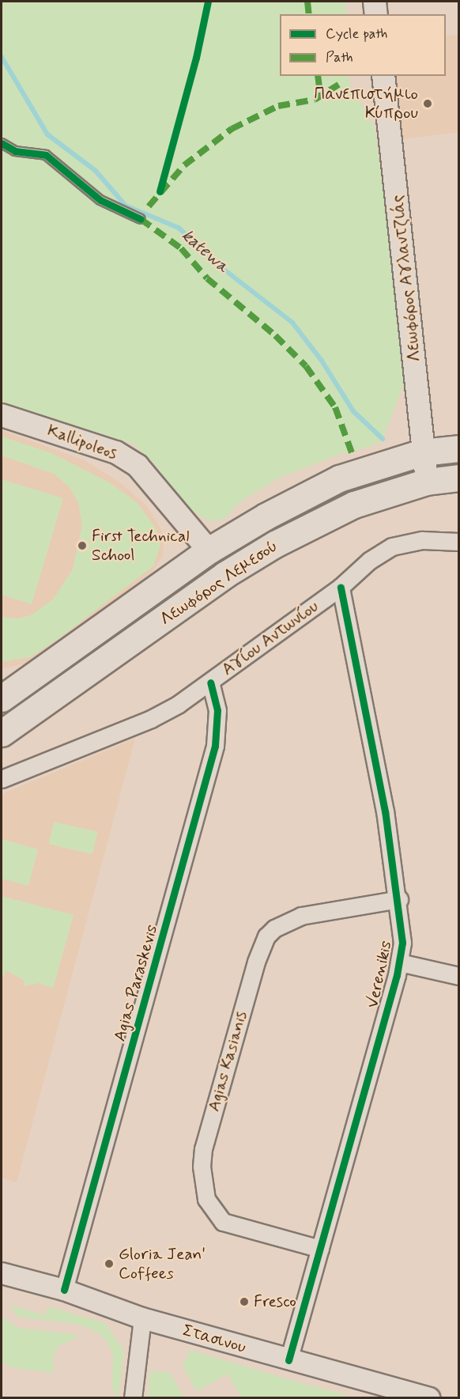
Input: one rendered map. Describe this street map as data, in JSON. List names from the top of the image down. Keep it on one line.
{"streets":{"main road":["Λεωφόρος Αγλαντζιάς","Kallipoleos","Λεωφόρος Λεμεσού"],"street":["Αγίου Αντωνίου","Verenikis","Agias Paraskevis","Agias Kasianis","Στασινου"]},"crossings":[["Λεωφόρος Αγλαντζιάς","Λεωφόρος Λεμεσού"],["Kallipoleos","Λεωφόρος Λεμεσού"],["Αγίου Αντωνίου","Verenikis"],["Αγίου Αντωνίου","Agias Paraskevis"],["Verenikis","Agias Kasianis"],["Verenikis","Στασινου"],["Agias Paraskevis","Στασινου"]],"water":["katewa"],"places":["Πανεπιστήμιο Κύπρου","First Technical School","Gloria Jean' Coffees","Fresco"],"legend":["Cycle path","Path"]}
